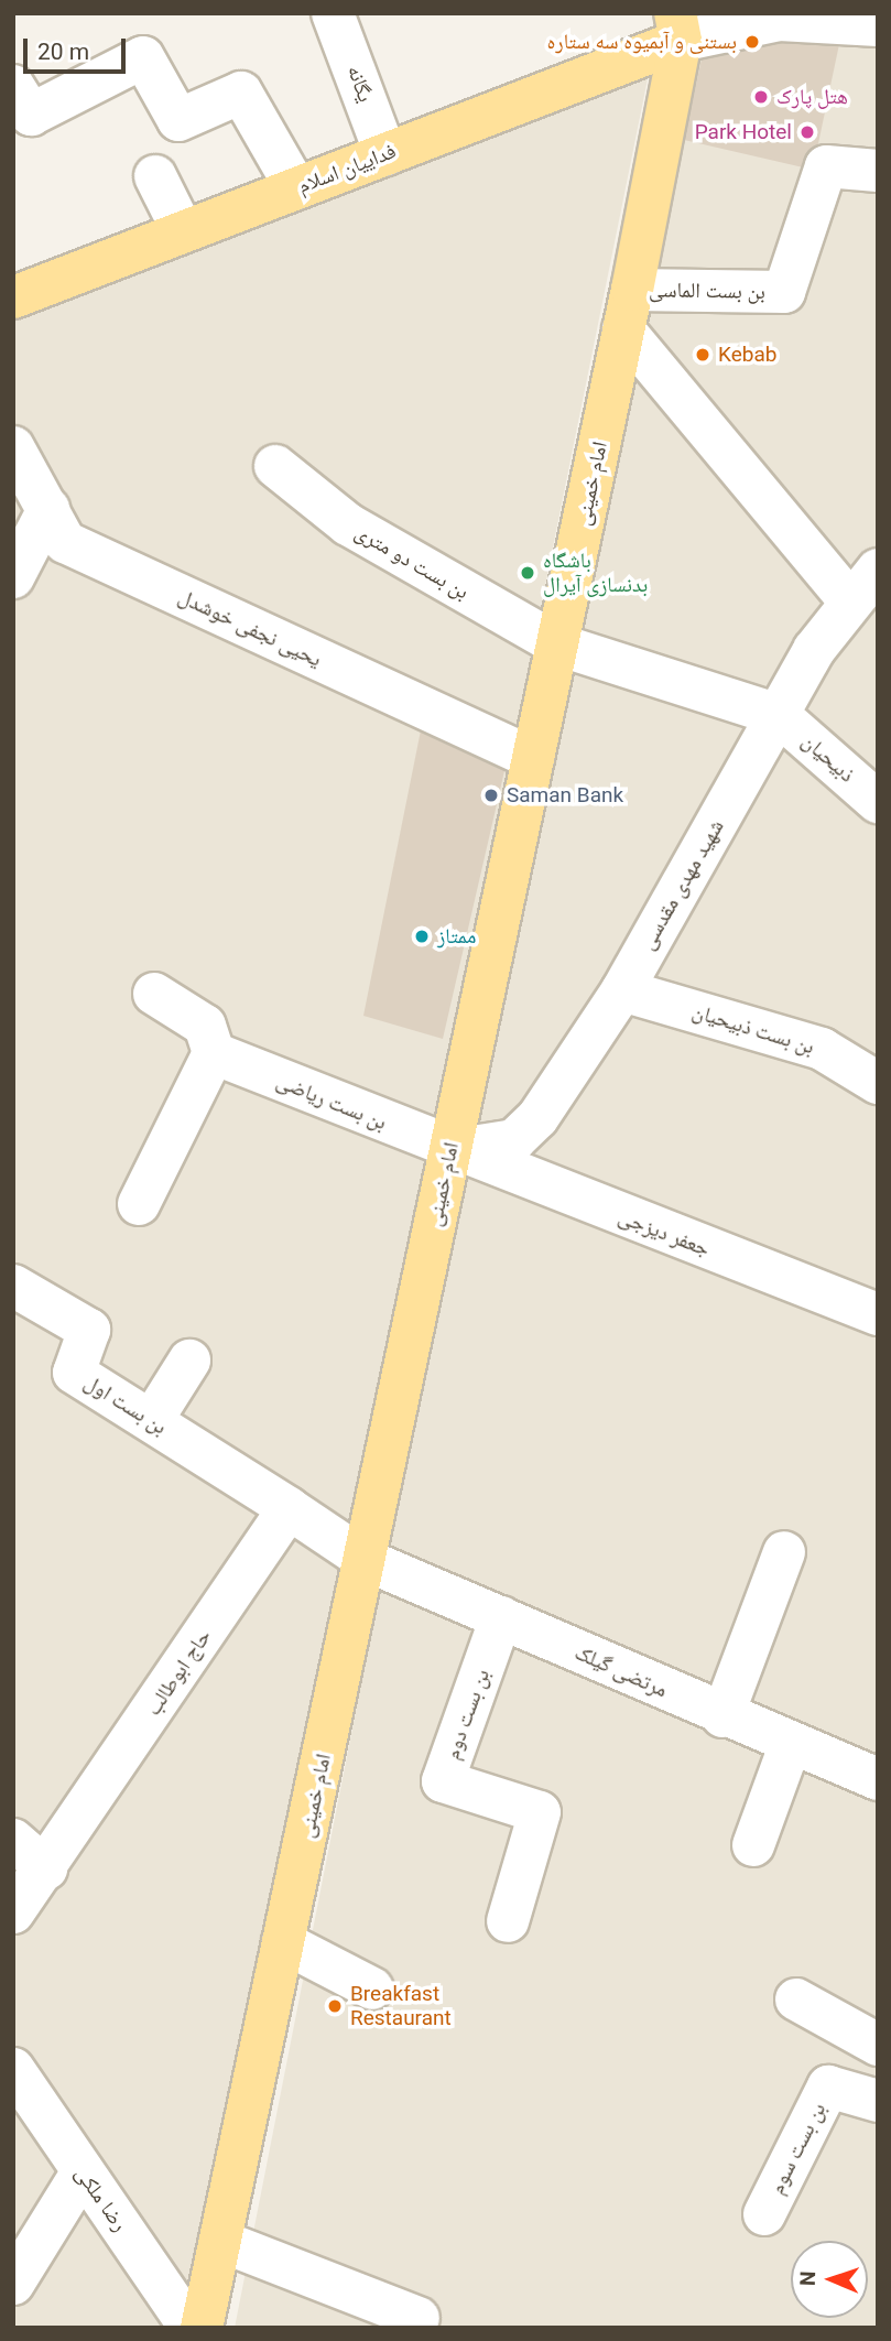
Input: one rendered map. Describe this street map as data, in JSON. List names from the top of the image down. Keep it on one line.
{"streets":{"main road":["فداییان اسلام","امام خمینی"],"street":["یگانه","بن بست الماسی","بن بست دو متری","یحیی نجفی خوشدل","ذبیحیان","شهید مهدی مقدسی","بن بست ذبیحیان","بن بست ریاضی","جعفر دیزجی","بن بست اول","مرتضی گیلک","حاج ابوطالب","بن بست دوم","بن بست سوم","رضا ملکی"]},"crossings":[["یگانه","فداییان اسلام"],["فداییان اسلام","امام خمینی"],["بن بست الماسی","امام خمینی"],["امام خمینی","بن بست دو متری"],["امام خمینی","یحیی نجفی خوشدل"],["امام خمینی","شهید مهدی مقدسی"],["امام خمینی","بن بست ریاضی"],["امام خمینی","جعفر دیزجی"],["امام خمینی","مرتضی گیلک"],["بن بست دو متری","ذبیحیان"],["بن بست دو متری","شهید مهدی مقدسی"],["ذبیحیان","شهید مهدی مقدسی"],["شهید مهدی مقدسی","بن بست ذبیحیان"],["شهید مهدی مقدسی","بن بست ریاضی"],["شهید مهدی مقدسی","جعفر دیزجی"],["بن بست ریاضی","جعفر دیزجی"],["بن بست اول","حاج ابوطالب"],["مرتضی گیلک","بن بست دوم"]],"places":["بستنی و آبمیوه سه ستاره","هتل پارک","Park Hotel","Kebab","باشگاه بدنسازی آیرال","Saman Bank","ممتاز","Breakfast Restaurant"],"scale_bar":"20 m","north":"left"}
